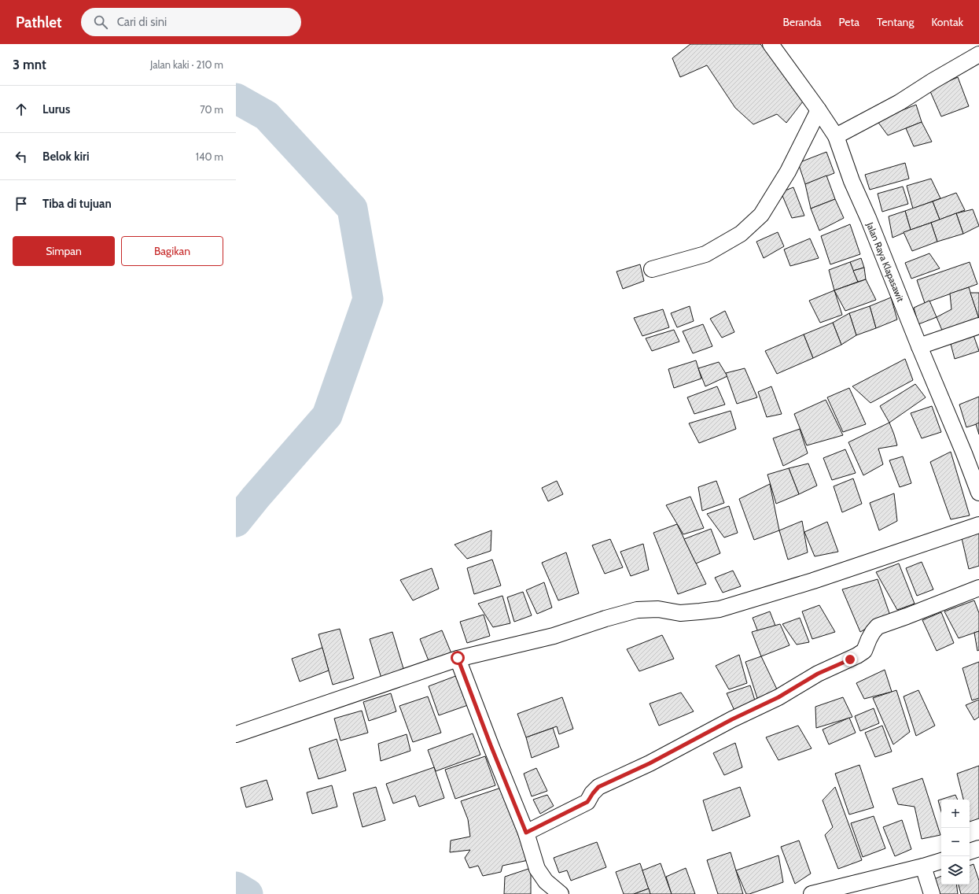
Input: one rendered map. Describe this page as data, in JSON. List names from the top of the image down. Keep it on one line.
{"streets":{"street":["Jalan Raya Klapasawit"]},"page":{"header":"Pathlet","search":"Cari di sini","nav":["Beranda","Peta","Tentang","Kontak"],"heading":["3 mnt","Jalan kaki · 210 m"],"list":[["Lurus","70 m"],["Belok kiri","140 m"],"Tiba di tujuan"],"buttons":["Simpan","Bagikan"],"map_buttons":["+","−"]}}
